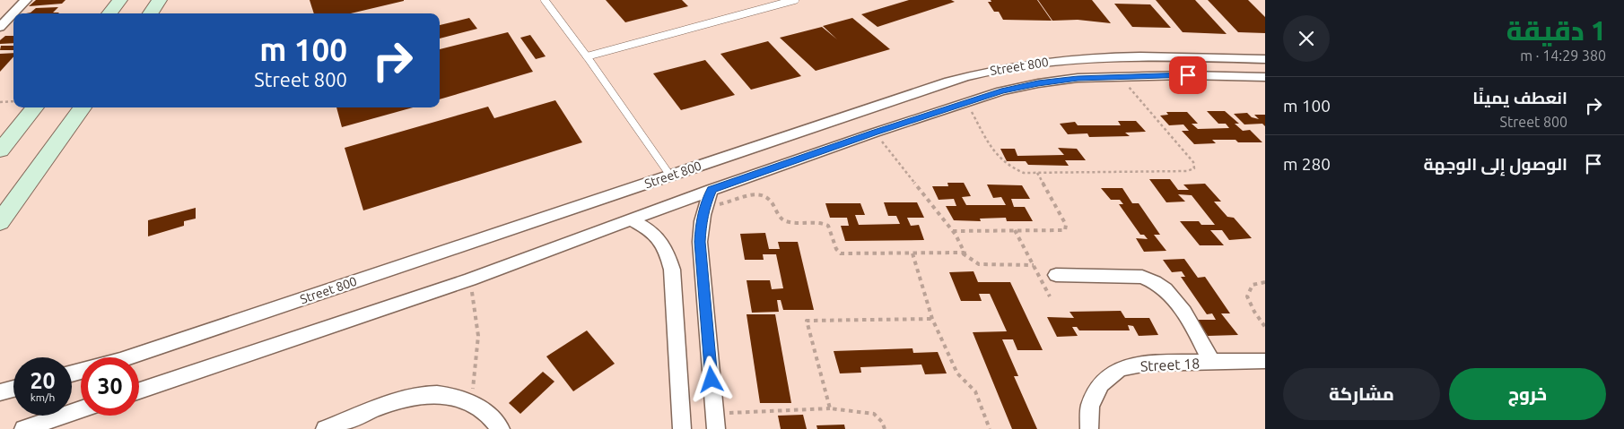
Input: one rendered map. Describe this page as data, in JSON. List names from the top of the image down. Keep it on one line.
{"streets":{"street":["Street 800","Street 18"]},"page":{"heading":["1 دقيقة","380 m · 14:29"],"turn":["100 m","Street 800"],"list":[{"name":"انعطف يمينًا","note":"Street 800","value":"100 m"},{"name":"الوصول إلى الوجهة","value":"280 m"}],"speed":"20 km/h","limit":"30","buttons":["خروج","مشاركة"]}}
